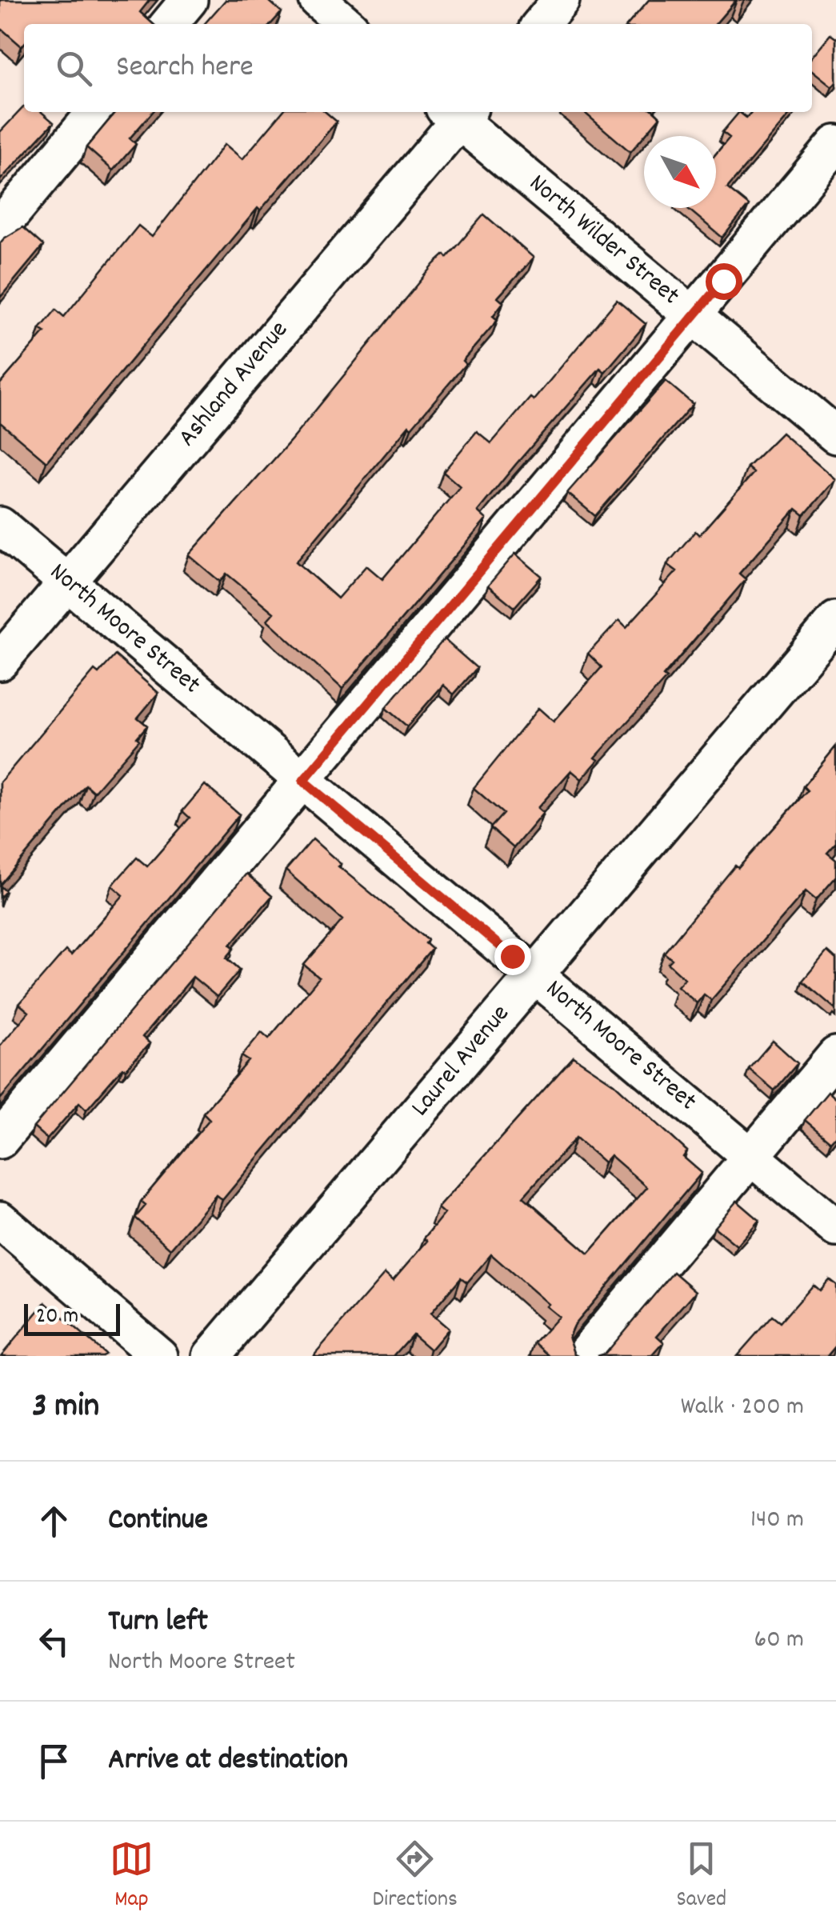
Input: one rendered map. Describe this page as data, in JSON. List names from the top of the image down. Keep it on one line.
{"streets":{"street":["North Wilder Street","Ashland Avenue","North Moore Street","Laurel Avenue"]},"crossings":[["North Wilder Street","Ashland Avenue"],["Ashland Avenue","North Moore Street"],["North Moore Street","Laurel Avenue"]],"scale_bar":"20 m","north":"bottom right","page":{"search":"Search here","scale":"20 m","heading":["3 min","Walk · 200 m"],"list":[["Continue","140 m"],["Turn left","North Moore Street","60 m"],"Arrive at destination"],"nav":["Map","Directions","Saved"]}}
